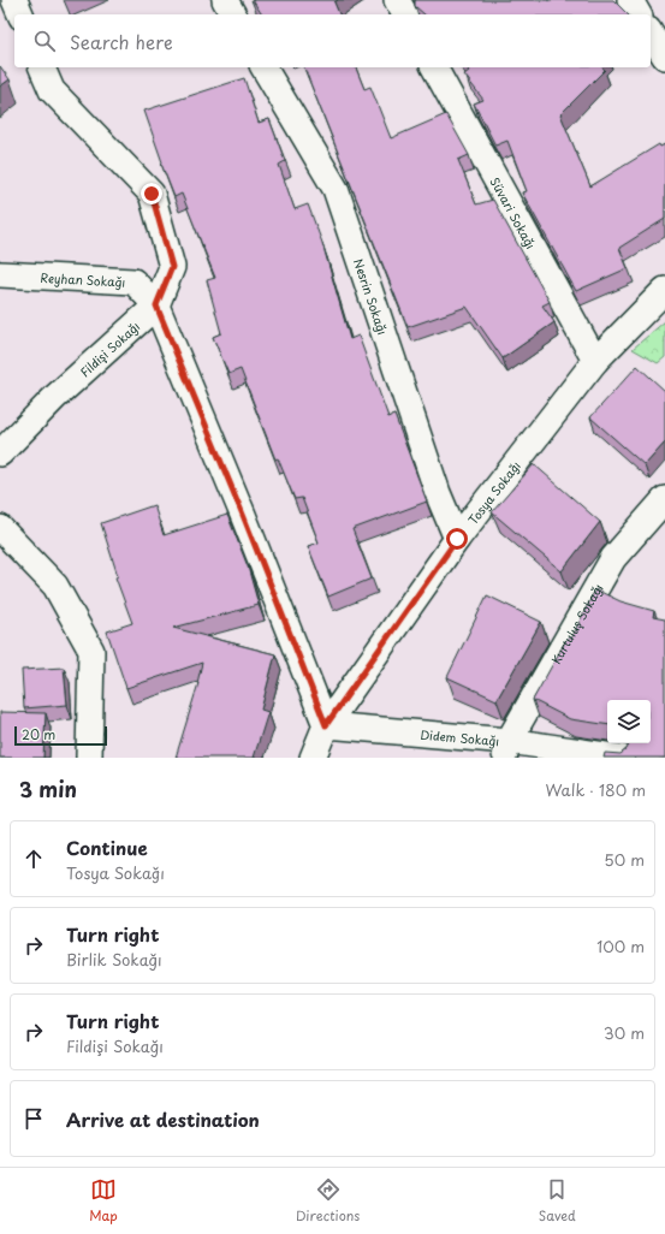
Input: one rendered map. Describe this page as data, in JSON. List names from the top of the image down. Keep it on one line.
{"streets":{"street":["Süvari Sokağı","Reyhan Sokağı","Nesrin Sokağı","Fildişi Sokağı","Tosya Sokağı","Kurtuluş Sokağı","Didem Sokağı"]},"crossings":[["Süvari Sokağı","Tosya Sokağı"],["Reyhan Sokağı","Fildişi Sokağı"],["Nesrin Sokağı","Tosya Sokağı"],["Tosya Sokağı","Didem Sokağı"],["Kurtuluş Sokağı","Didem Sokağı"]],"scale_bar":"20 m","page":{"search":"Search here","scale":"20 m","heading":["3 min","Walk · 180 m"],"list":[["Continue","Tosya Sokağı","50 m"],["Turn right","Birlik Sokağı","100 m"],["Turn right","Fildişi Sokağı","30 m"],"Arrive at destination"],"nav":["Map","Directions","Saved"]}}
